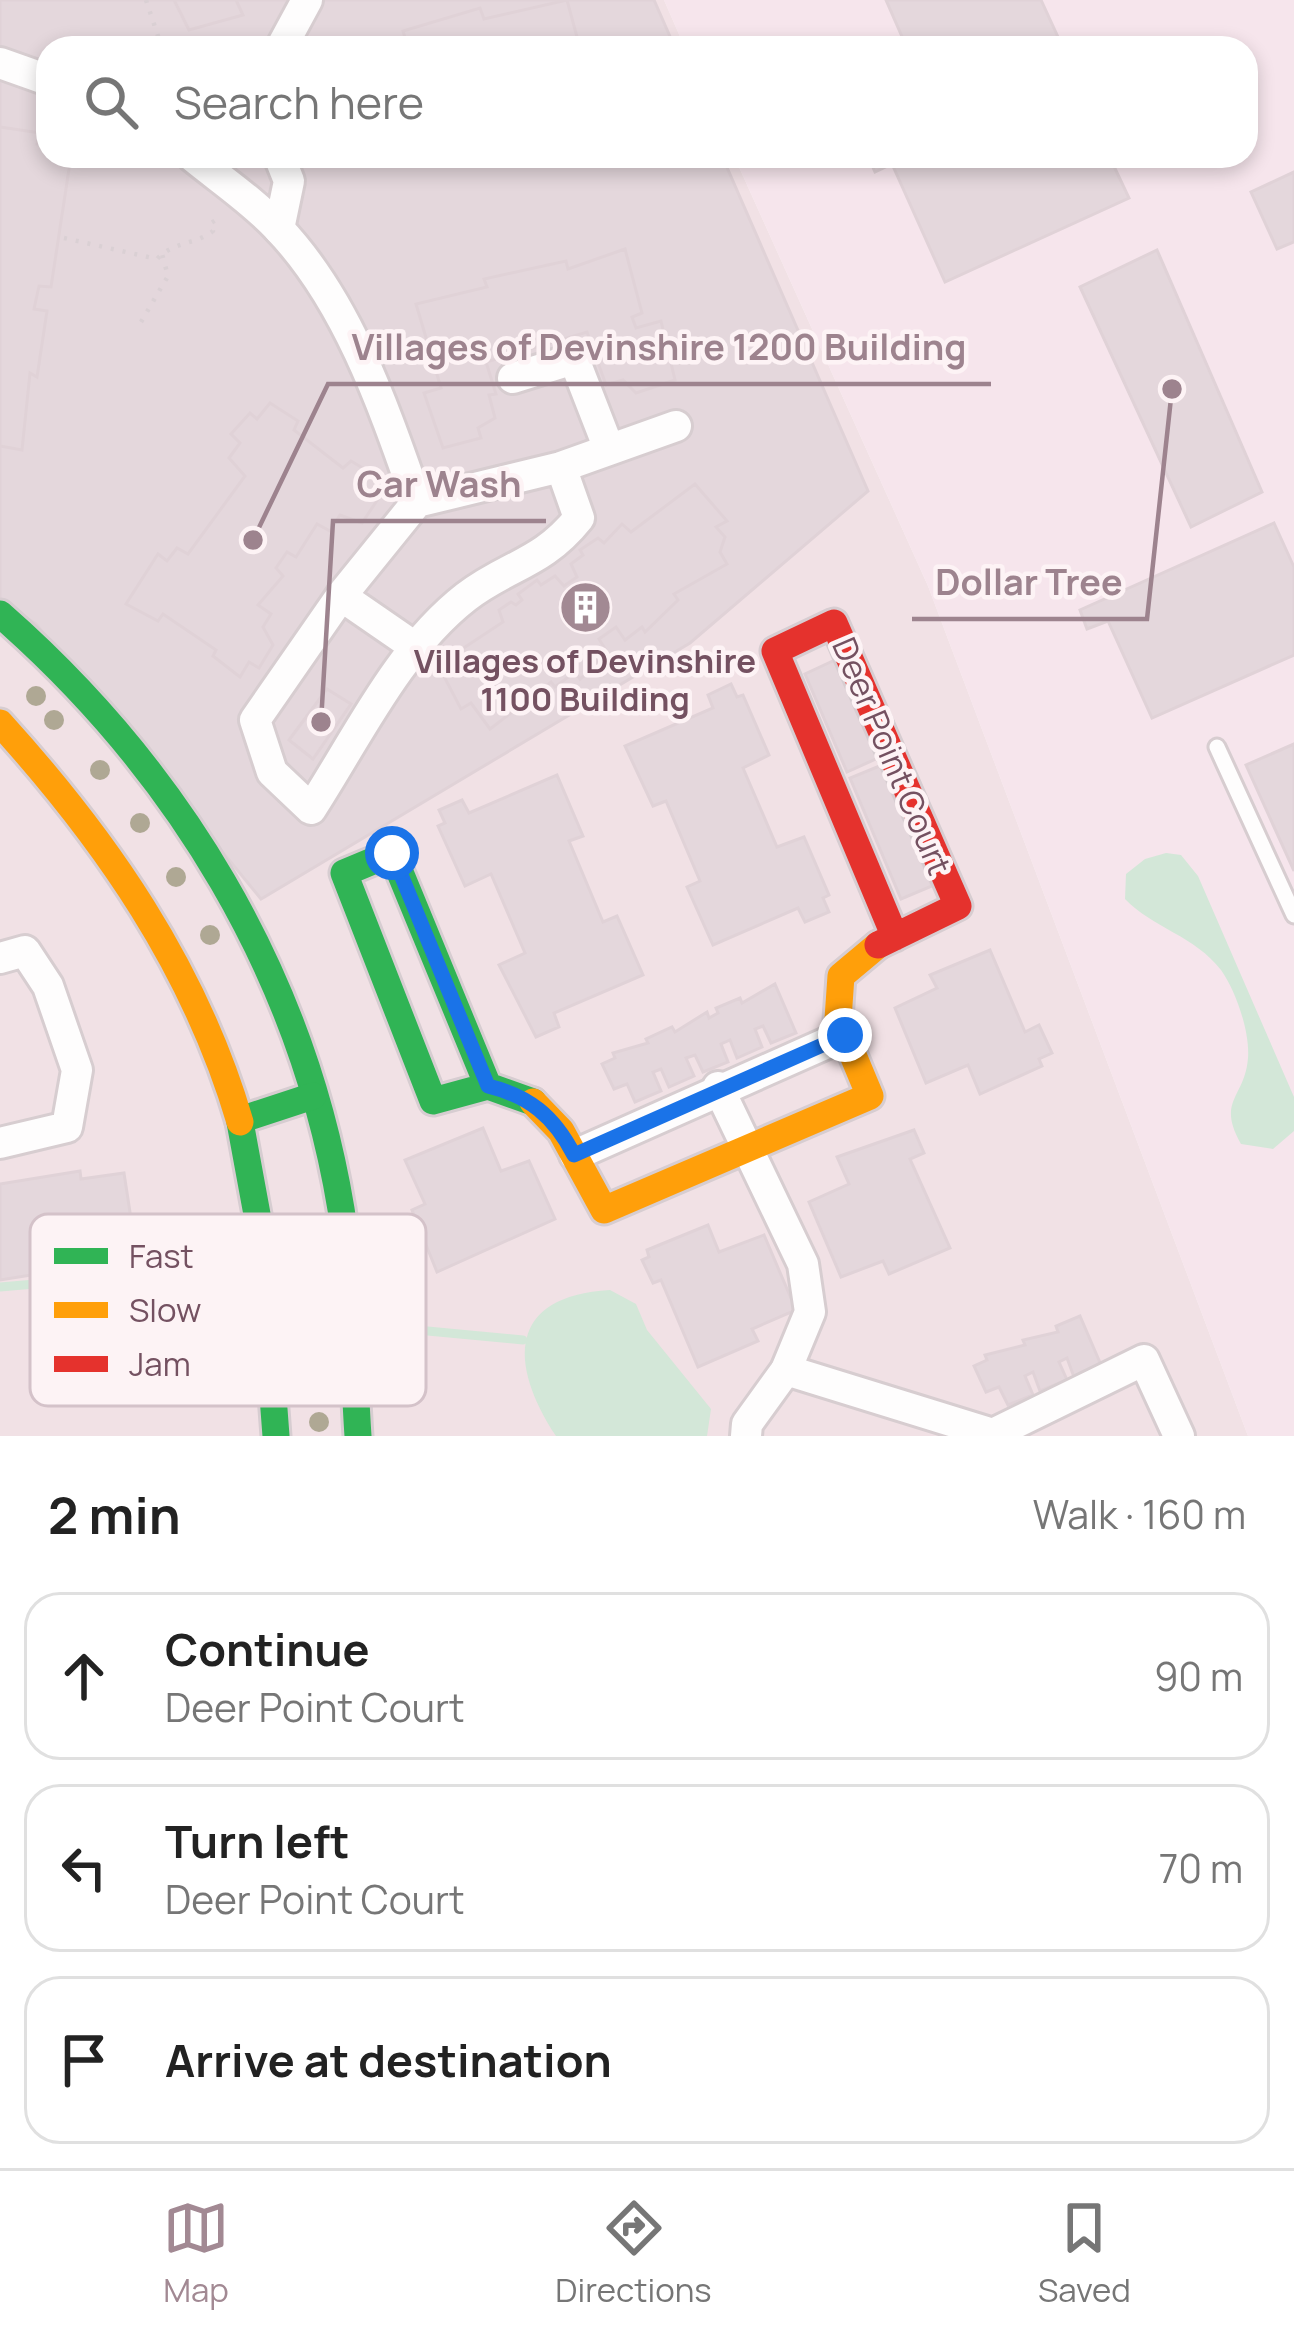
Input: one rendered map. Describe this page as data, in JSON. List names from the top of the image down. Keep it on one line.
{"streets":{"street":["Deer Point Court"]},"places":{"other":["Dollar Tree","Villages of Devinshire 1200 Building","Car Wash"],"building":["Villages of Devinshire 1100 Building"]},"legend":["Fast","Slow","Jam"],"page":{"search":"Search here","heading":["2 min","Walk · 160 m"],"list":[["Continue","Deer Point Court","90 m"],["Turn left","Deer Point Court","70 m"],"Arrive at destination"],"nav":["Map","Directions","Saved"]}}
